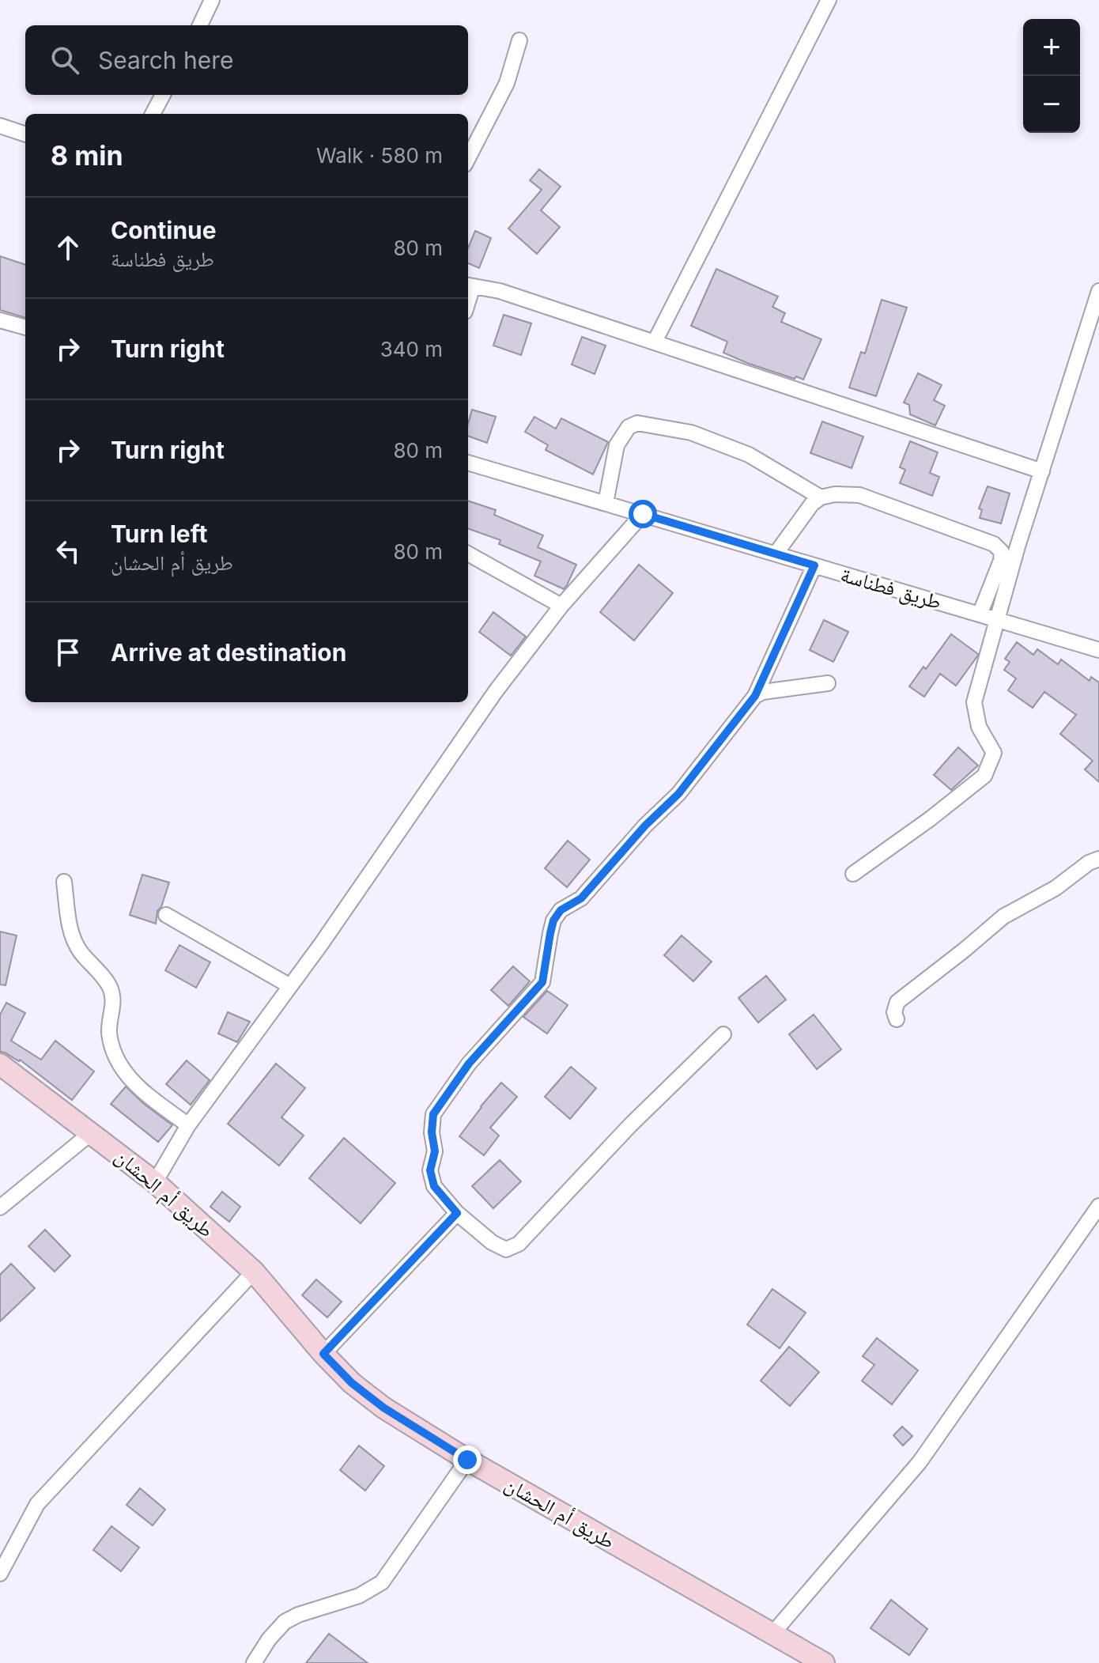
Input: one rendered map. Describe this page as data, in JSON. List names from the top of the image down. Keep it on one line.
{"streets":{"street":["طريق فطناسة","طريق أم الحشان"]},"page":{"map_buttons":["+","−"],"search":"Search here","heading":["8 min","Walk · 580 m"],"list":[["Continue","طريق فطناسة","80 m"],["Turn right","340 m"],["Turn right","80 m"],["Turn left","طريق أم الحشان","80 m"],"Arrive at destination"]}}
